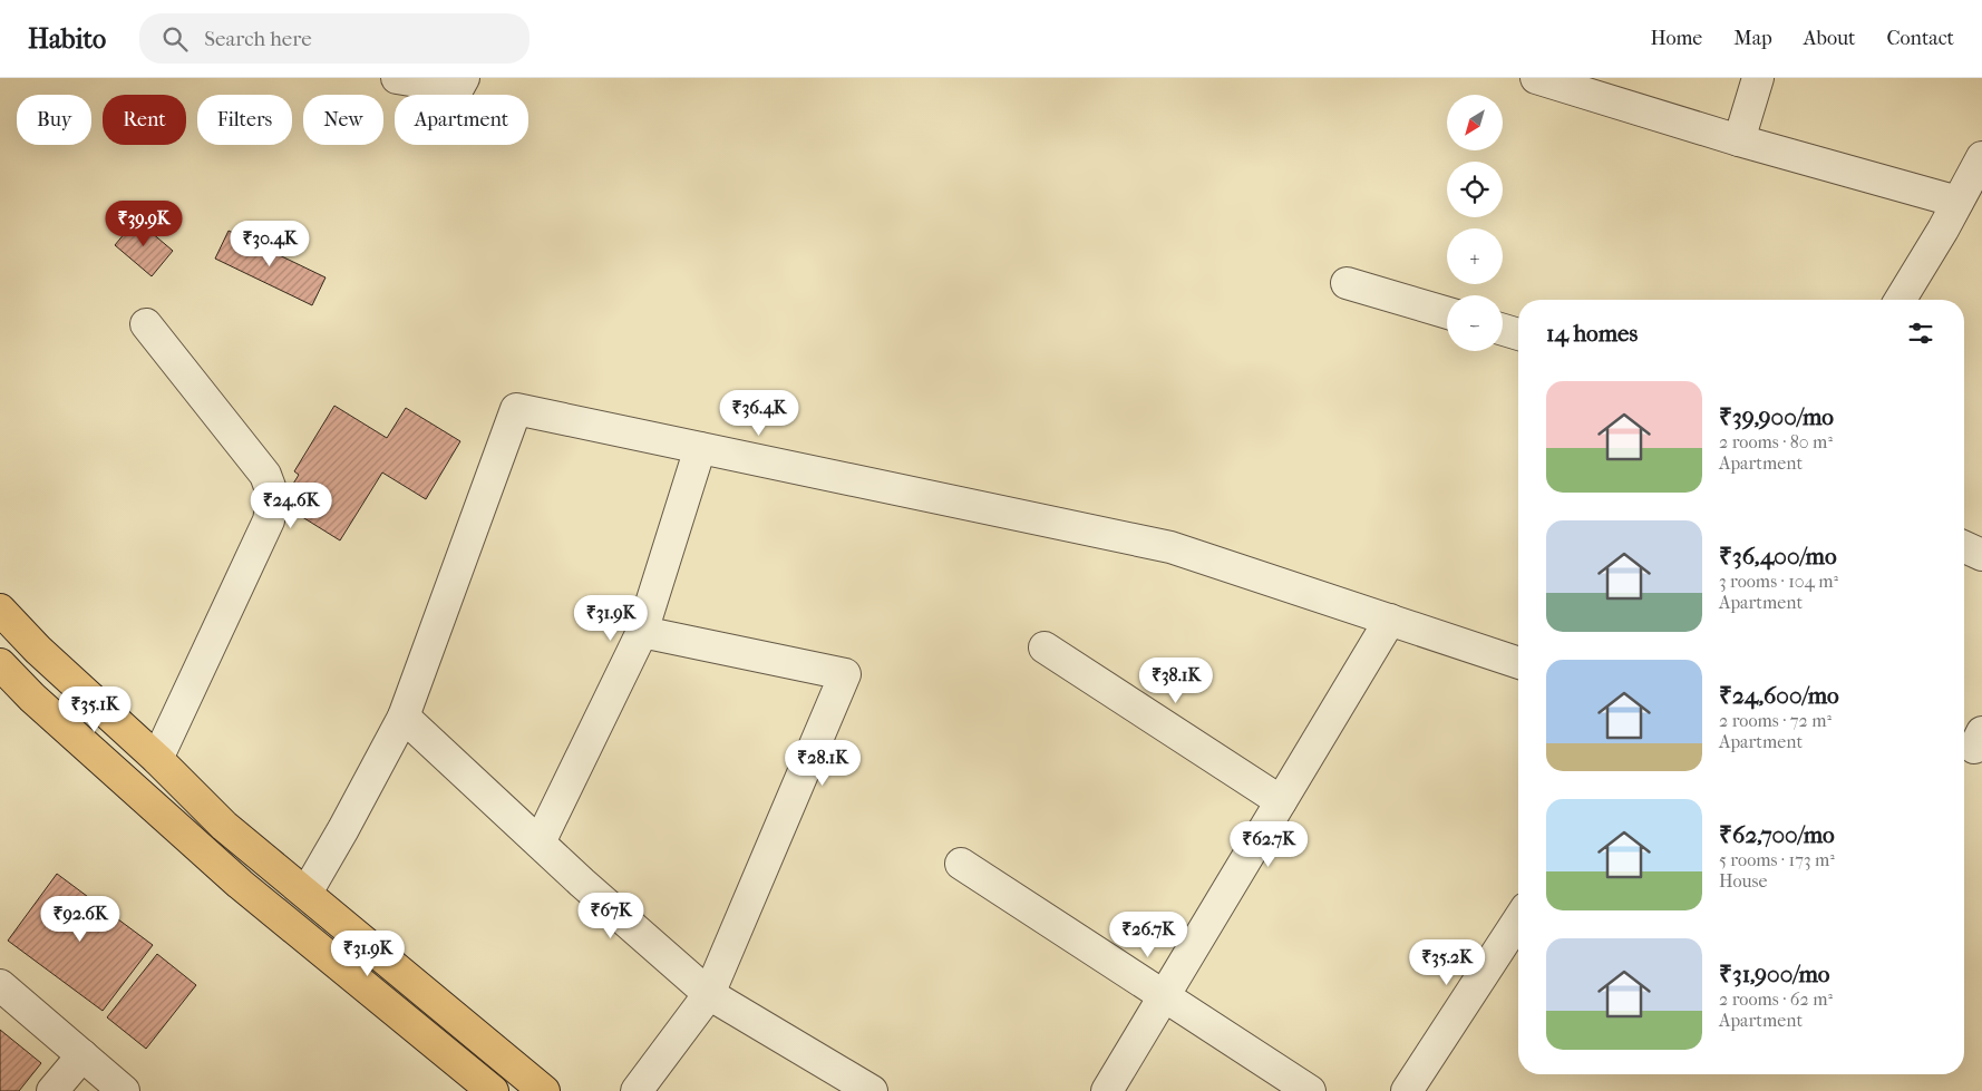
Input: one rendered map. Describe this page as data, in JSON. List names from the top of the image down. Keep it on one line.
{"north":"bottom left","page":{"header":"Habito","search":"Search here","nav":["Home","Map","About","Contact"],"map_buttons":["+","−"],"chip":["Buy","Rent","Filters","New","Apartment"],"price":["₹39.9K","₹30.4K","₹36.4K","₹24.6K","₹31.9K","₹38.1K","₹35.1K","₹28.1K","₹62.7K","₹67K","₹92.6K","₹26.7K","₹31.9K","₹35.2K"],"heading":"14 homes","list":[{"name":"₹39,900/mo","note":"2 rooms · 80 m² · Apartment"},{"name":"₹36,400/mo","note":"3 rooms · 104 m² · Apartment"},{"name":"₹24,600/mo","note":"2 rooms · 72 m² · Apartment"},{"name":"₹62,700/mo","note":"5 rooms · 173 m² · House"},{"name":"₹31,900/mo","note":"2 rooms · 62 m² · Apartment"}]}}
